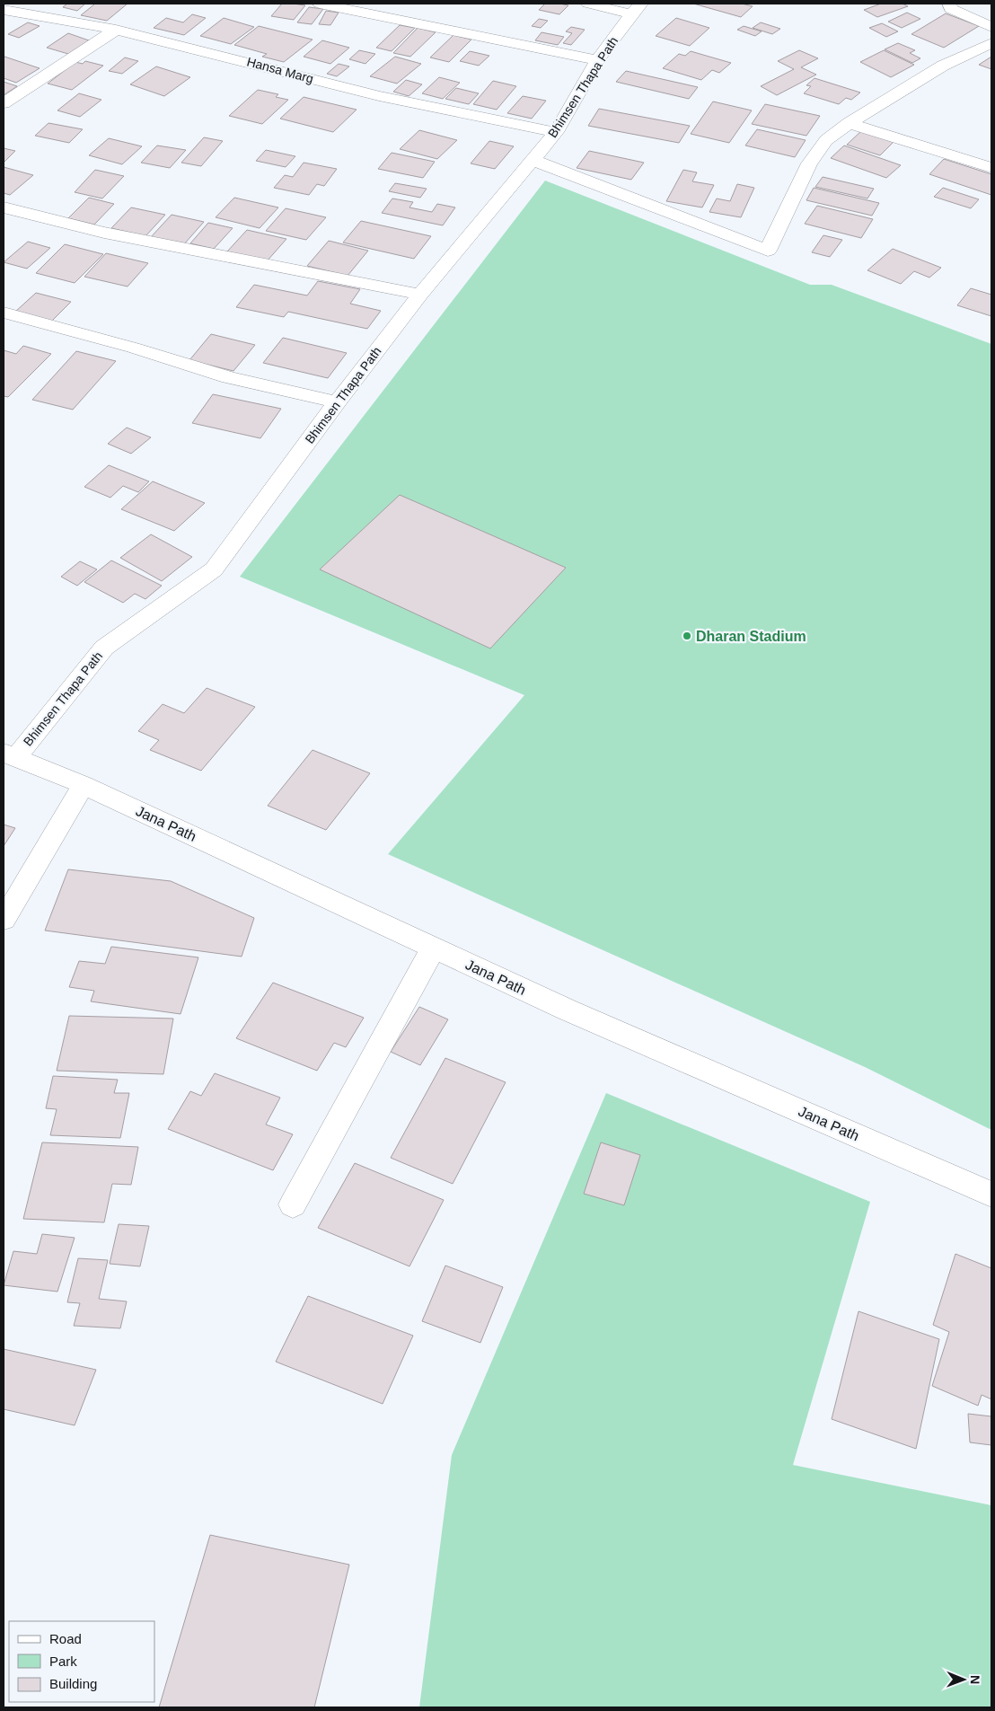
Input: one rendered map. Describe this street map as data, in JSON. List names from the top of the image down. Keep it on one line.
{"streets":{"street":["Hansa Marg","Bhimsen Thapa Path","Jana Path"]},"crossings":[["Hansa Marg","Bhimsen Thapa Path"],["Bhimsen Thapa Path","Jana Path"]],"places":["Dharan Stadium"],"legend":["Road","Park","Building"],"north":"right"}
